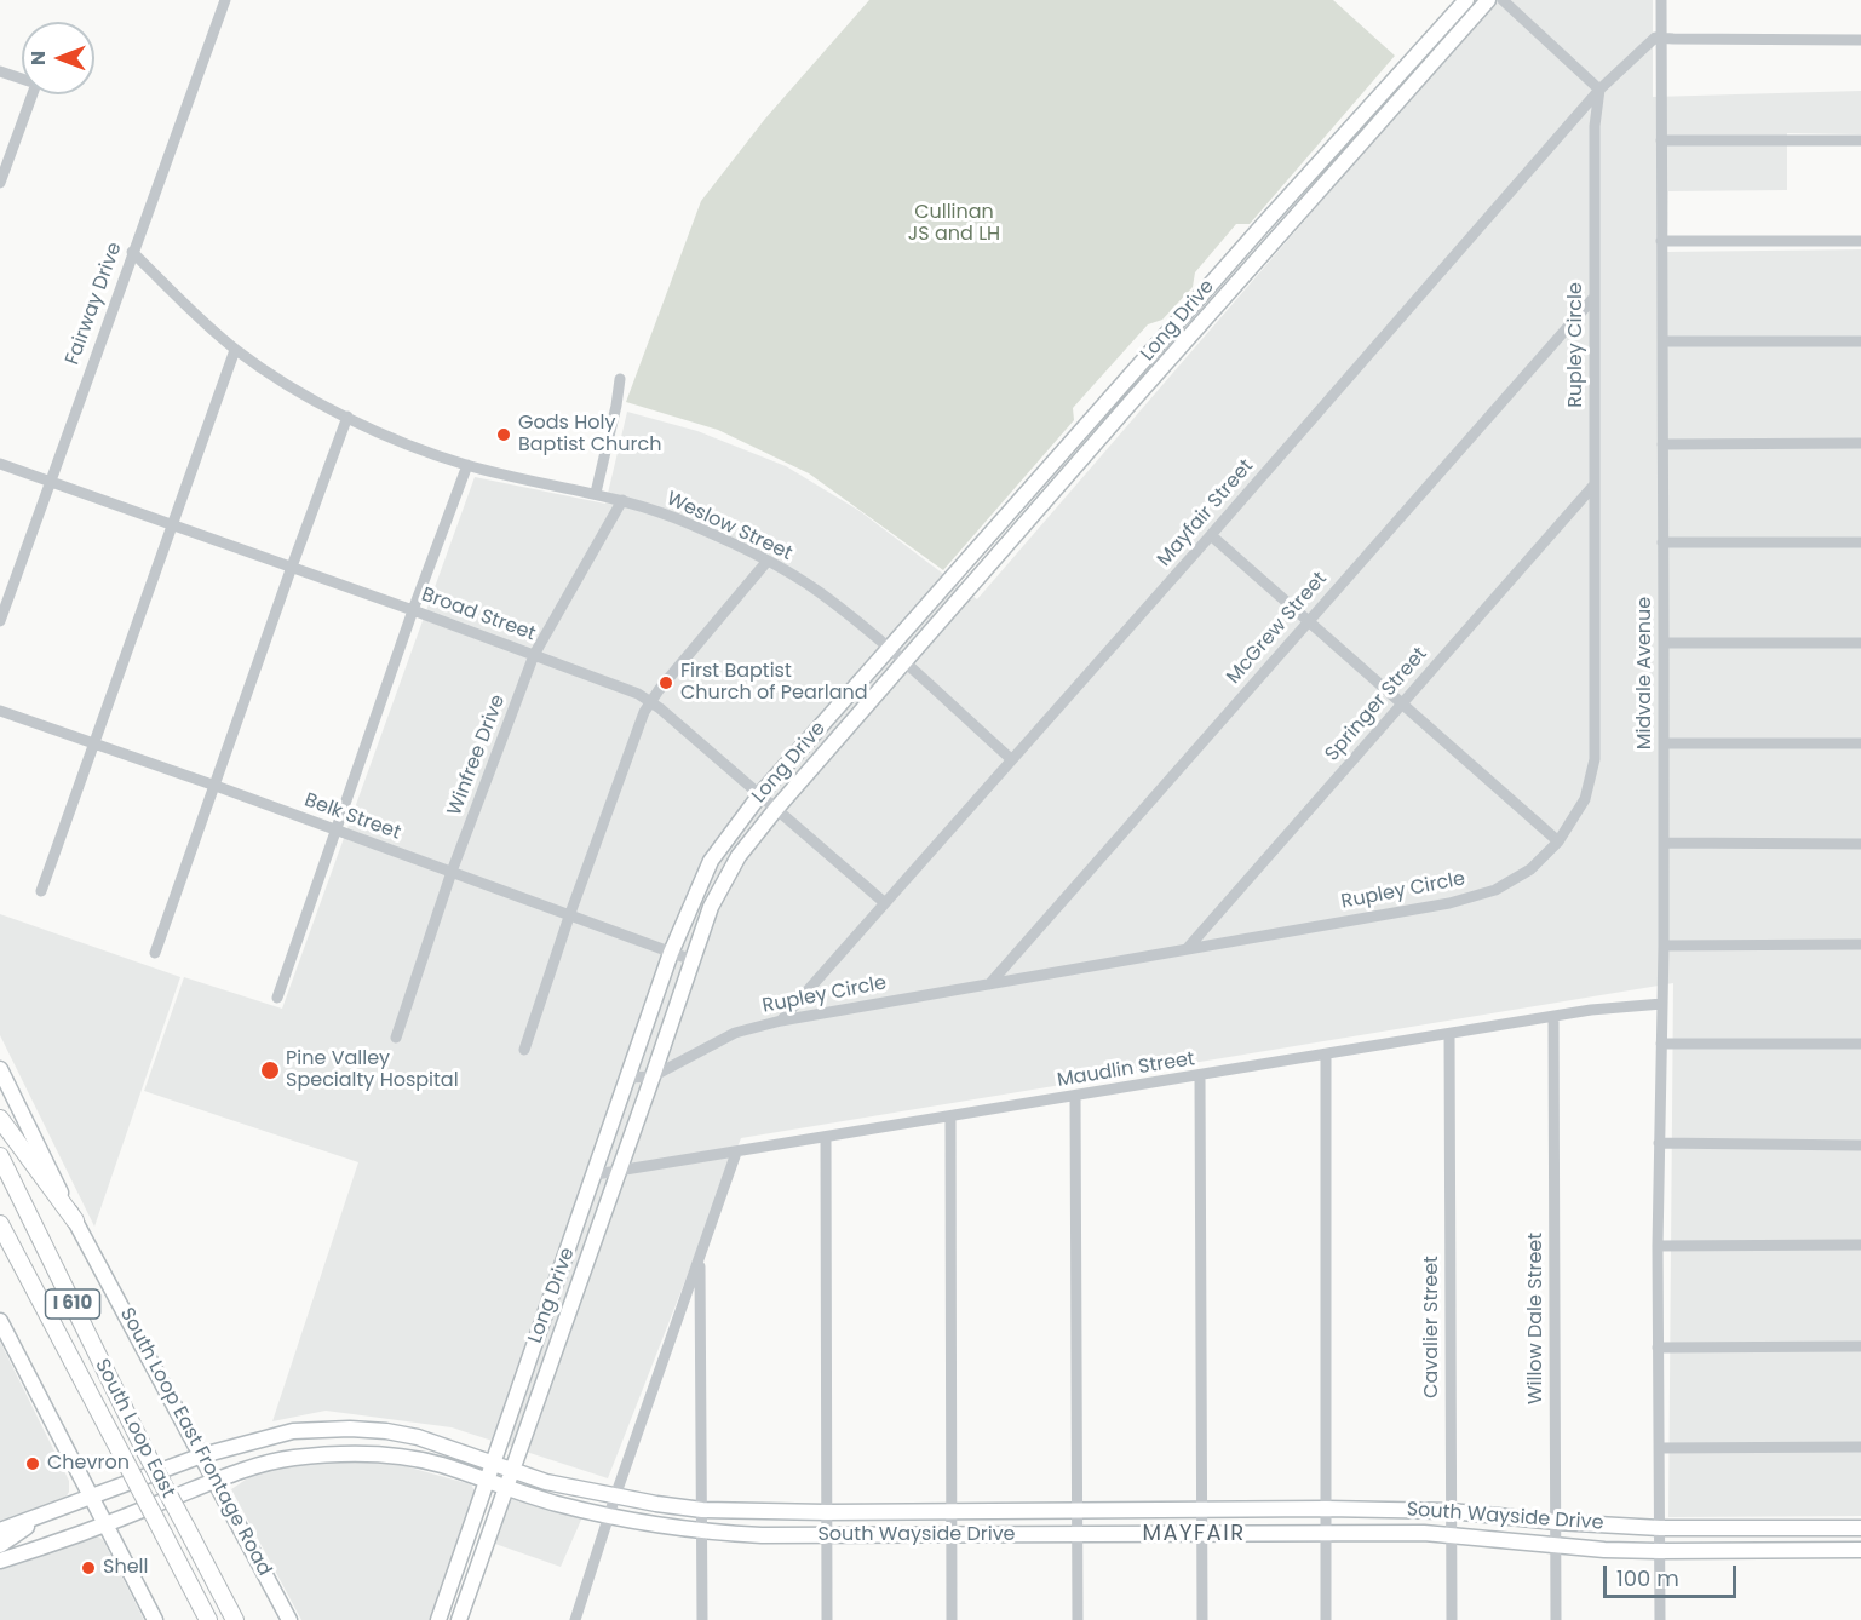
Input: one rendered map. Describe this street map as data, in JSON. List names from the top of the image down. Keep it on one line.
{"streets":{"highway":["I 610","South Loop East"],"main road":["Long Drive","South Loop East Frontage Road","South Wayside Drive"],"street":["Fairway Drive","Rupley Circle","Mayfair Street","Weslow Street","Broad Street","McGrew Street","Midvale Avenue","Springer Street","Winfree Drive","Belk Street","Maudlin Street","Willow Dale Street","Cavalier Street"]},"crossings":[["Fairway Drive","Weslow Street"],["Fairway Drive","Broad Street"],["Long Drive","Rupley Circle"],["Long Drive","Weslow Street"],["Long Drive","Broad Street"],["Long Drive","Belk Street"],["Long Drive","Maudlin Street"],["Long Drive","South Wayside Drive"],["Rupley Circle","Mayfair Street"],["Rupley Circle","McGrew Street"],["Rupley Circle","Springer Street"],["Mayfair Street","Weslow Street"],["Mayfair Street","Broad Street"],["Mayfair Street","Midvale Avenue"],["Weslow Street","Winfree Drive"],["Broad Street","Winfree Drive"],["Midvale Avenue","Maudlin Street"],["Midvale Avenue","South Wayside Drive"],["Winfree Drive","Belk Street"],["Maudlin Street","Willow Dale Street"],["Maudlin Street","Cavalier Street"],["Willow Dale Street","South Wayside Drive"],["Cavalier Street","South Wayside Drive"],["South Loop East Frontage Road","South Wayside Drive"]],"districts":["MAYFAIR"],"parks":["Cullinan JS and LH"],"places":["Gods Holy Baptist Church","First Baptist Church of Pearland","Pine Valley Specialty Hospital","Chevron","Shell"],"scale_bar":"100 m","north":"left"}
